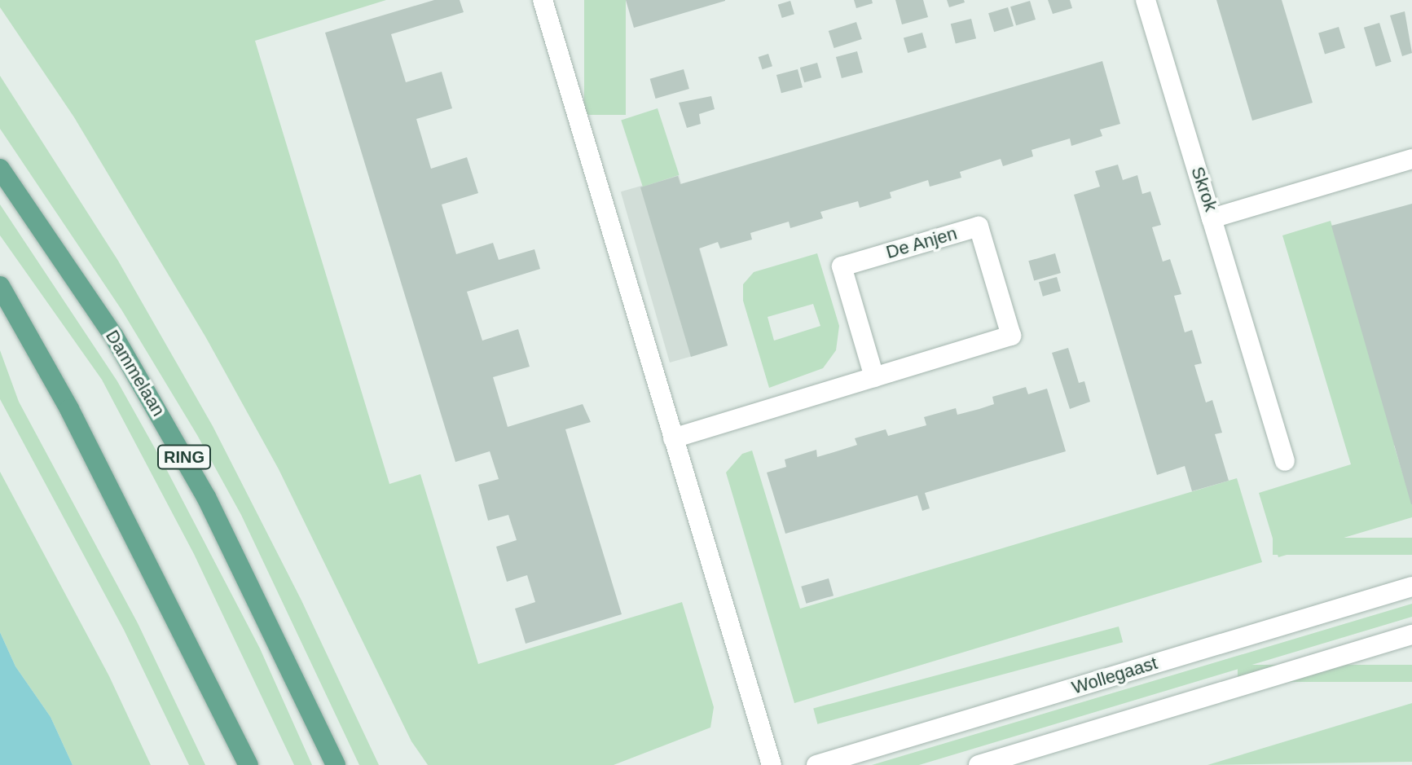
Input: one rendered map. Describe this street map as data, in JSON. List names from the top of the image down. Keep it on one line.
{"streets":{"main road":["Dammelaan","RING"],"street":["Skrok","De Anjen","Wollegaast"]}}
